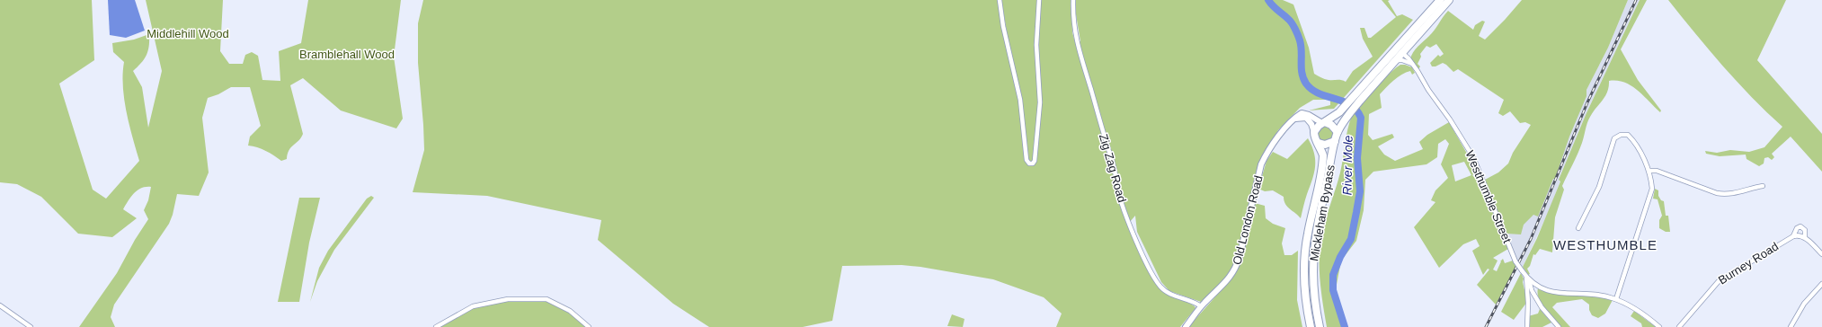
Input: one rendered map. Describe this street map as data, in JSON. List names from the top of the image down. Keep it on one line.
{"streets":{"highway":["Mickleham Bypass"],"main road":["Old London Road"],"street":["Zig Zag Road","Westhumble Street","Burney Road"]},"crossings":[["Zig Zag Road","Old London Road"]],"districts":["WESTHUMBLE"],"water":["River Mole"],"parks":["Middlehill Wood","Bramblehall Wood"]}
